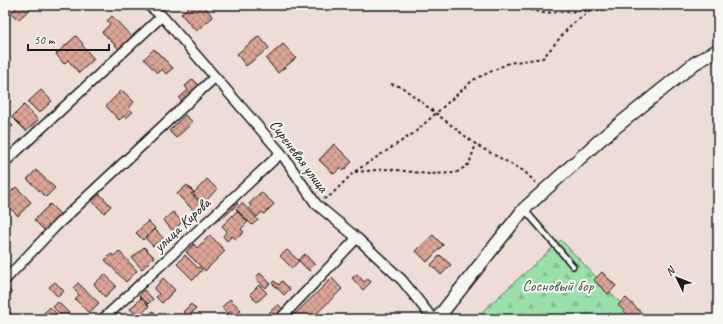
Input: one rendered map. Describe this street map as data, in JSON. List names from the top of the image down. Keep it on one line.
{"streets":{"street":["Сиреневая улица","улица Кирова"]},"crossings":[["Сиреневая улица","улица Кирова"]],"parks":["Сосновый бор"],"scale_bar":"50 m","north":"top left"}
